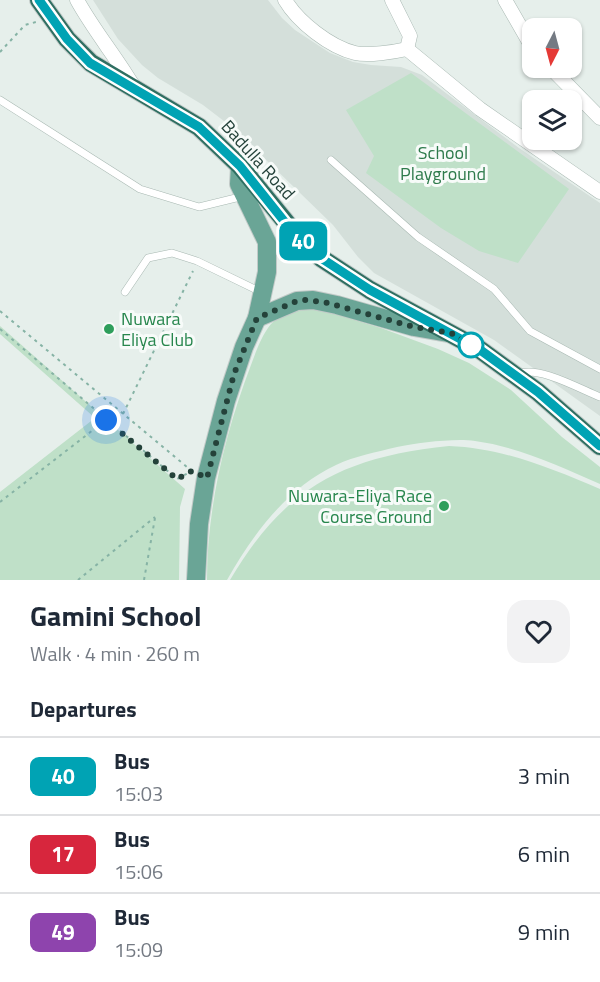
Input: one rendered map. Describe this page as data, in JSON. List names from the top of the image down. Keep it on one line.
{"streets":{"highway":["Badulla Road"]},"parks":["School Playground"],"places":["Nuwara Eliya Club","Nuwara-Eliya Race Course Ground"],"lines":["bus line 40"],"north":"bottom","page":{"on_map":"40","heading":[["Gamini School","Walk · 4 min · 260 m"],"Departures"],"list":[{"mark":"40","name":"Bus","note":"15:03","value":"3 min"},{"mark":"17","name":"Bus","note":"15:06","value":"6 min"},{"mark":"49","name":"Bus","note":"15:09","value":"9 min"}]}}
